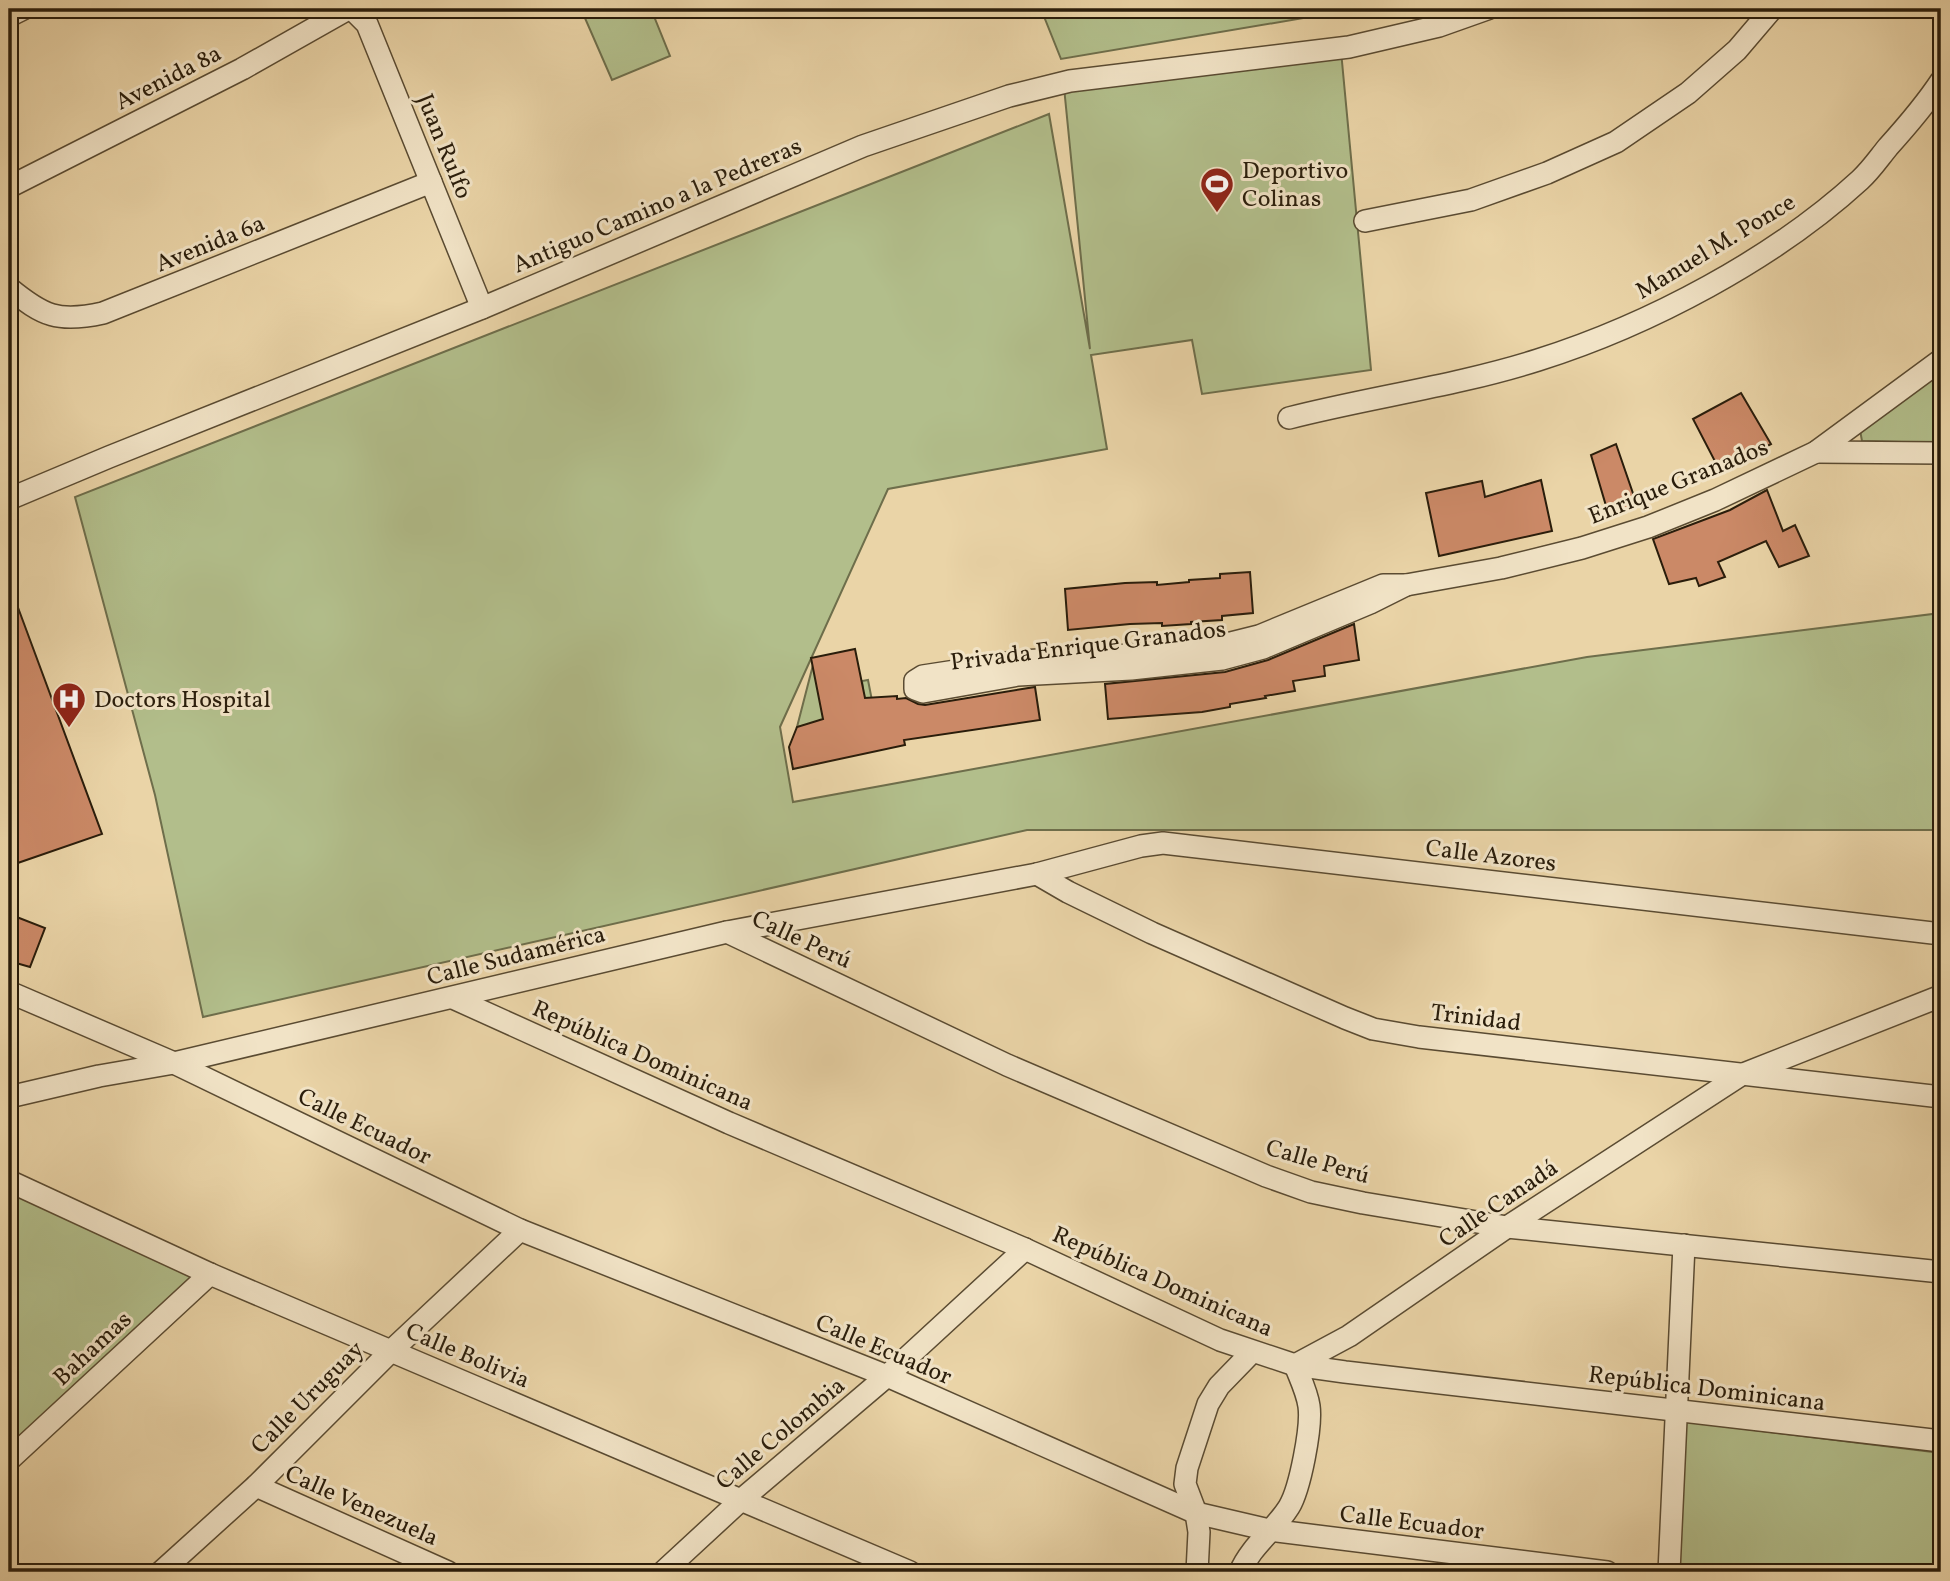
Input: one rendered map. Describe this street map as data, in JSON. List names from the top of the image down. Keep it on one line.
{"streets":{"street":["Avenida 8a","Juan Rulfo","Antiguo Camino a la Pedreras","Avenida 6a","Manuel M. Ponce","Enrique Granados","Privada Enrique Granados","Calle Azores","Calle Perú","Calle Sudamérica","Trinidad","República Dominicana","Calle Ecuador","Calle Canadá","Bahamas","Calle Bolivia","Calle Uruguay","Calle Colombia","Calle Venezuela"]},"crossings":[["Avenida 8a","Juan Rulfo"],["Juan Rulfo","Antiguo Camino a la Pedreras"],["Juan Rulfo","Avenida 6a"],["Enrique Granados","Privada Enrique Granados"],["Calle Azores","Calle Sudamérica"],["Calle Azores","Trinidad"],["Calle Perú","Calle Sudamérica"],["Calle Perú","Calle Canadá"],["Calle Sudamérica","Trinidad"],["Calle Sudamérica","República Dominicana"],["Calle Sudamérica","Calle Ecuador"],["Trinidad","Calle Canadá"],["República Dominicana","Calle Ecuador"],["República Dominicana","Calle Canadá"],["República Dominicana","Calle Colombia"],["Calle Ecuador","Calle Canadá"],["Calle Ecuador","Calle Uruguay"],["Calle Ecuador","Calle Colombia"],["Bahamas","Calle Bolivia"],["Calle Bolivia","Calle Uruguay"],["Calle Bolivia","Calle Colombia"],["Calle Uruguay","Calle Venezuela"]],"places":{"sports":["Deportivo Colinas"],"hospital":["Doctors Hospital"]}}
